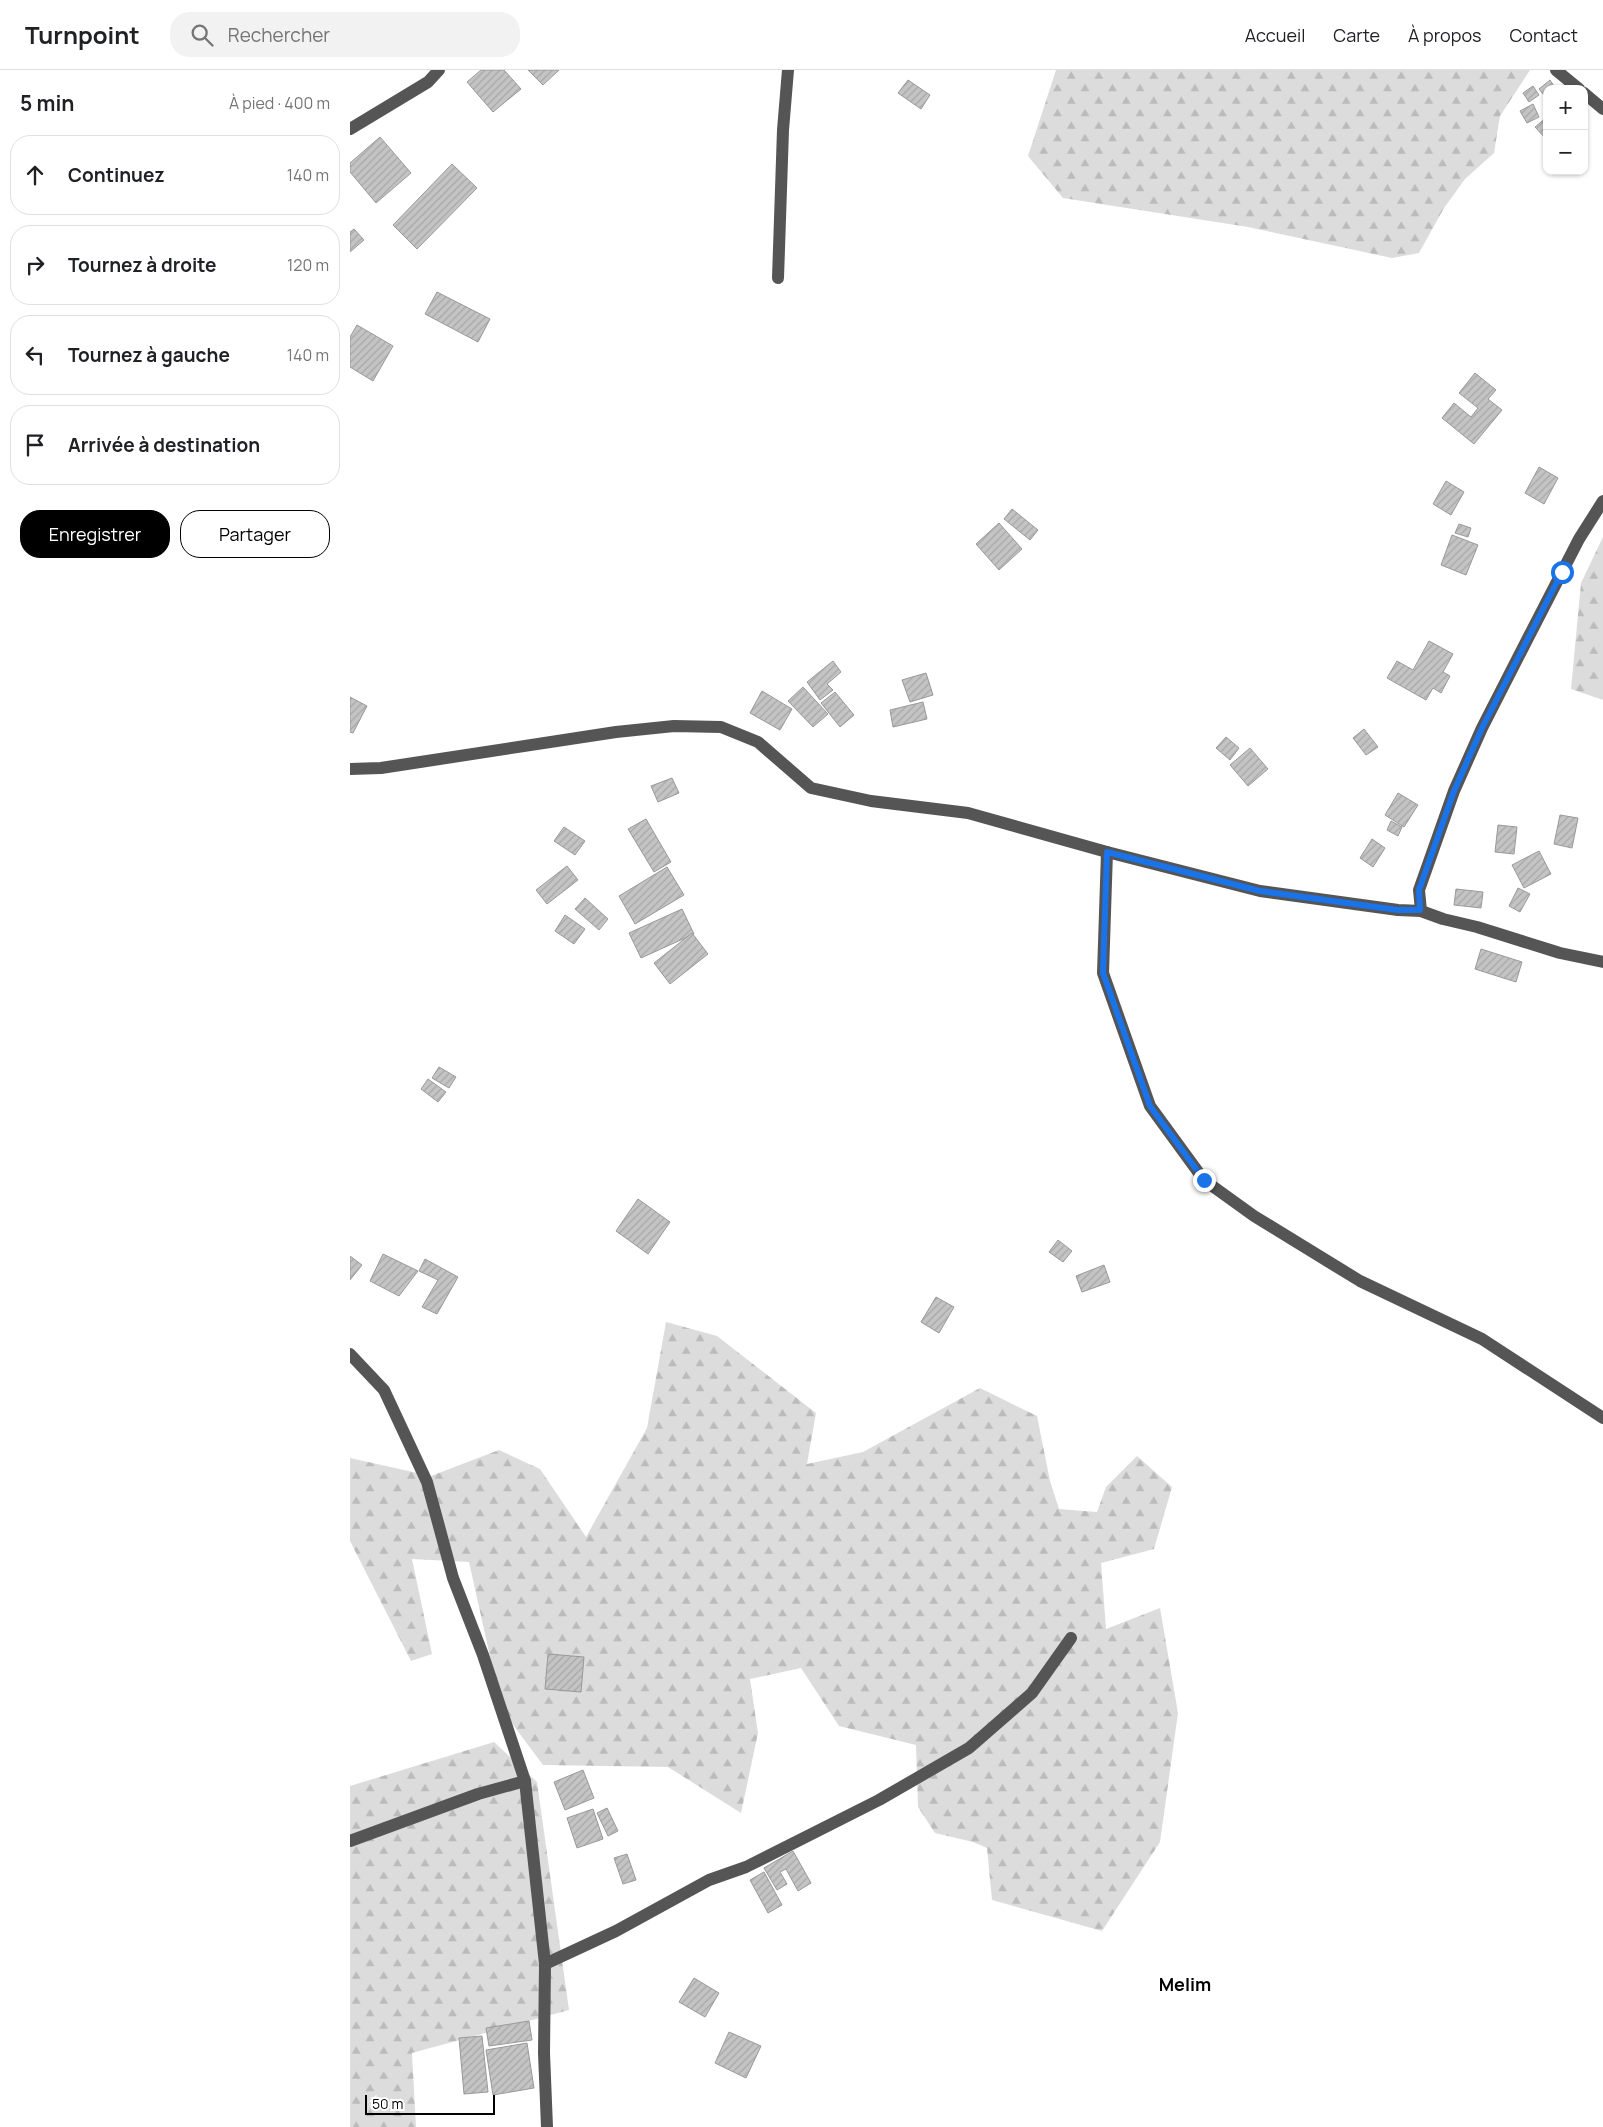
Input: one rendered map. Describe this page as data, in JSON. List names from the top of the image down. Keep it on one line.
{"districts":["Melim"],"scale_bar":"50 m","page":{"header":"Turnpoint","search":"Rechercher","nav":["Accueil","Carte","À propos","Contact"],"heading":["5 min","À pied · 400 m"],"map_buttons":["+","−"],"list":[["Continuez","140 m"],["Tournez à droite","120 m"],["Tournez à gauche","140 m"],"Arrivée à destination"],"buttons":["Enregistrer","Partager"],"scale":"50 m"}}
